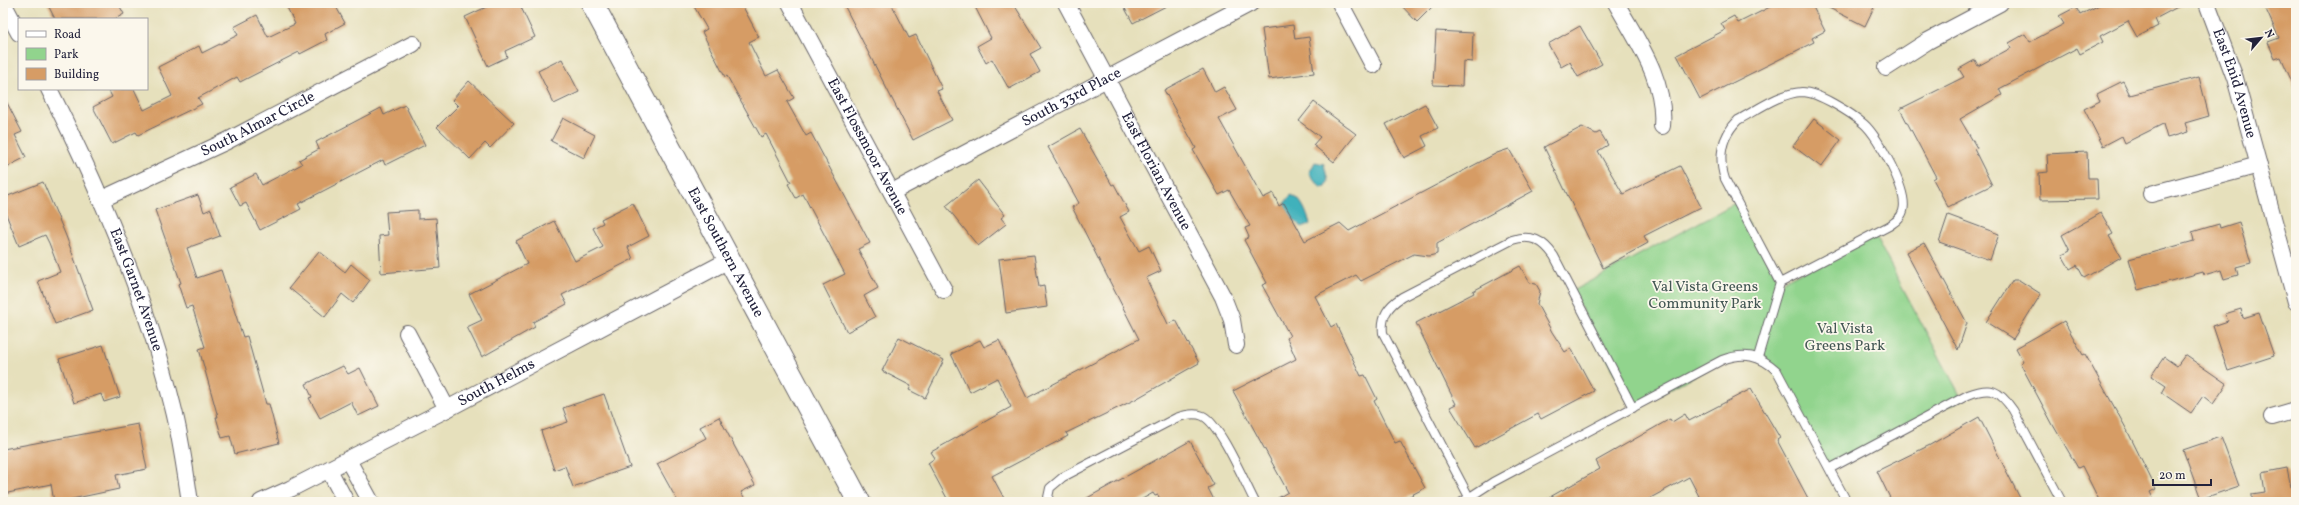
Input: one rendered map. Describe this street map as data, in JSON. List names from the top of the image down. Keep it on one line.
{"streets":{"main road":["East Southern Avenue"],"street":["East Enid Avenue","South 33rd Place","South Almar Circle","East Flossmoor Avenue","East Florian Avenue","East Garnet Avenue","South Helms"]},"crossings":[["South 33rd Place","East Flossmoor Avenue"],["South 33rd Place","East Florian Avenue"],["South Almar Circle","East Garnet Avenue"],["East Southern Avenue","South Helms"]],"parks":["Val Vista Greens Community Park","Val Vista Greens Park"],"legend":["Road","Park","Building"],"scale_bar":"20 m","north":"top right"}
